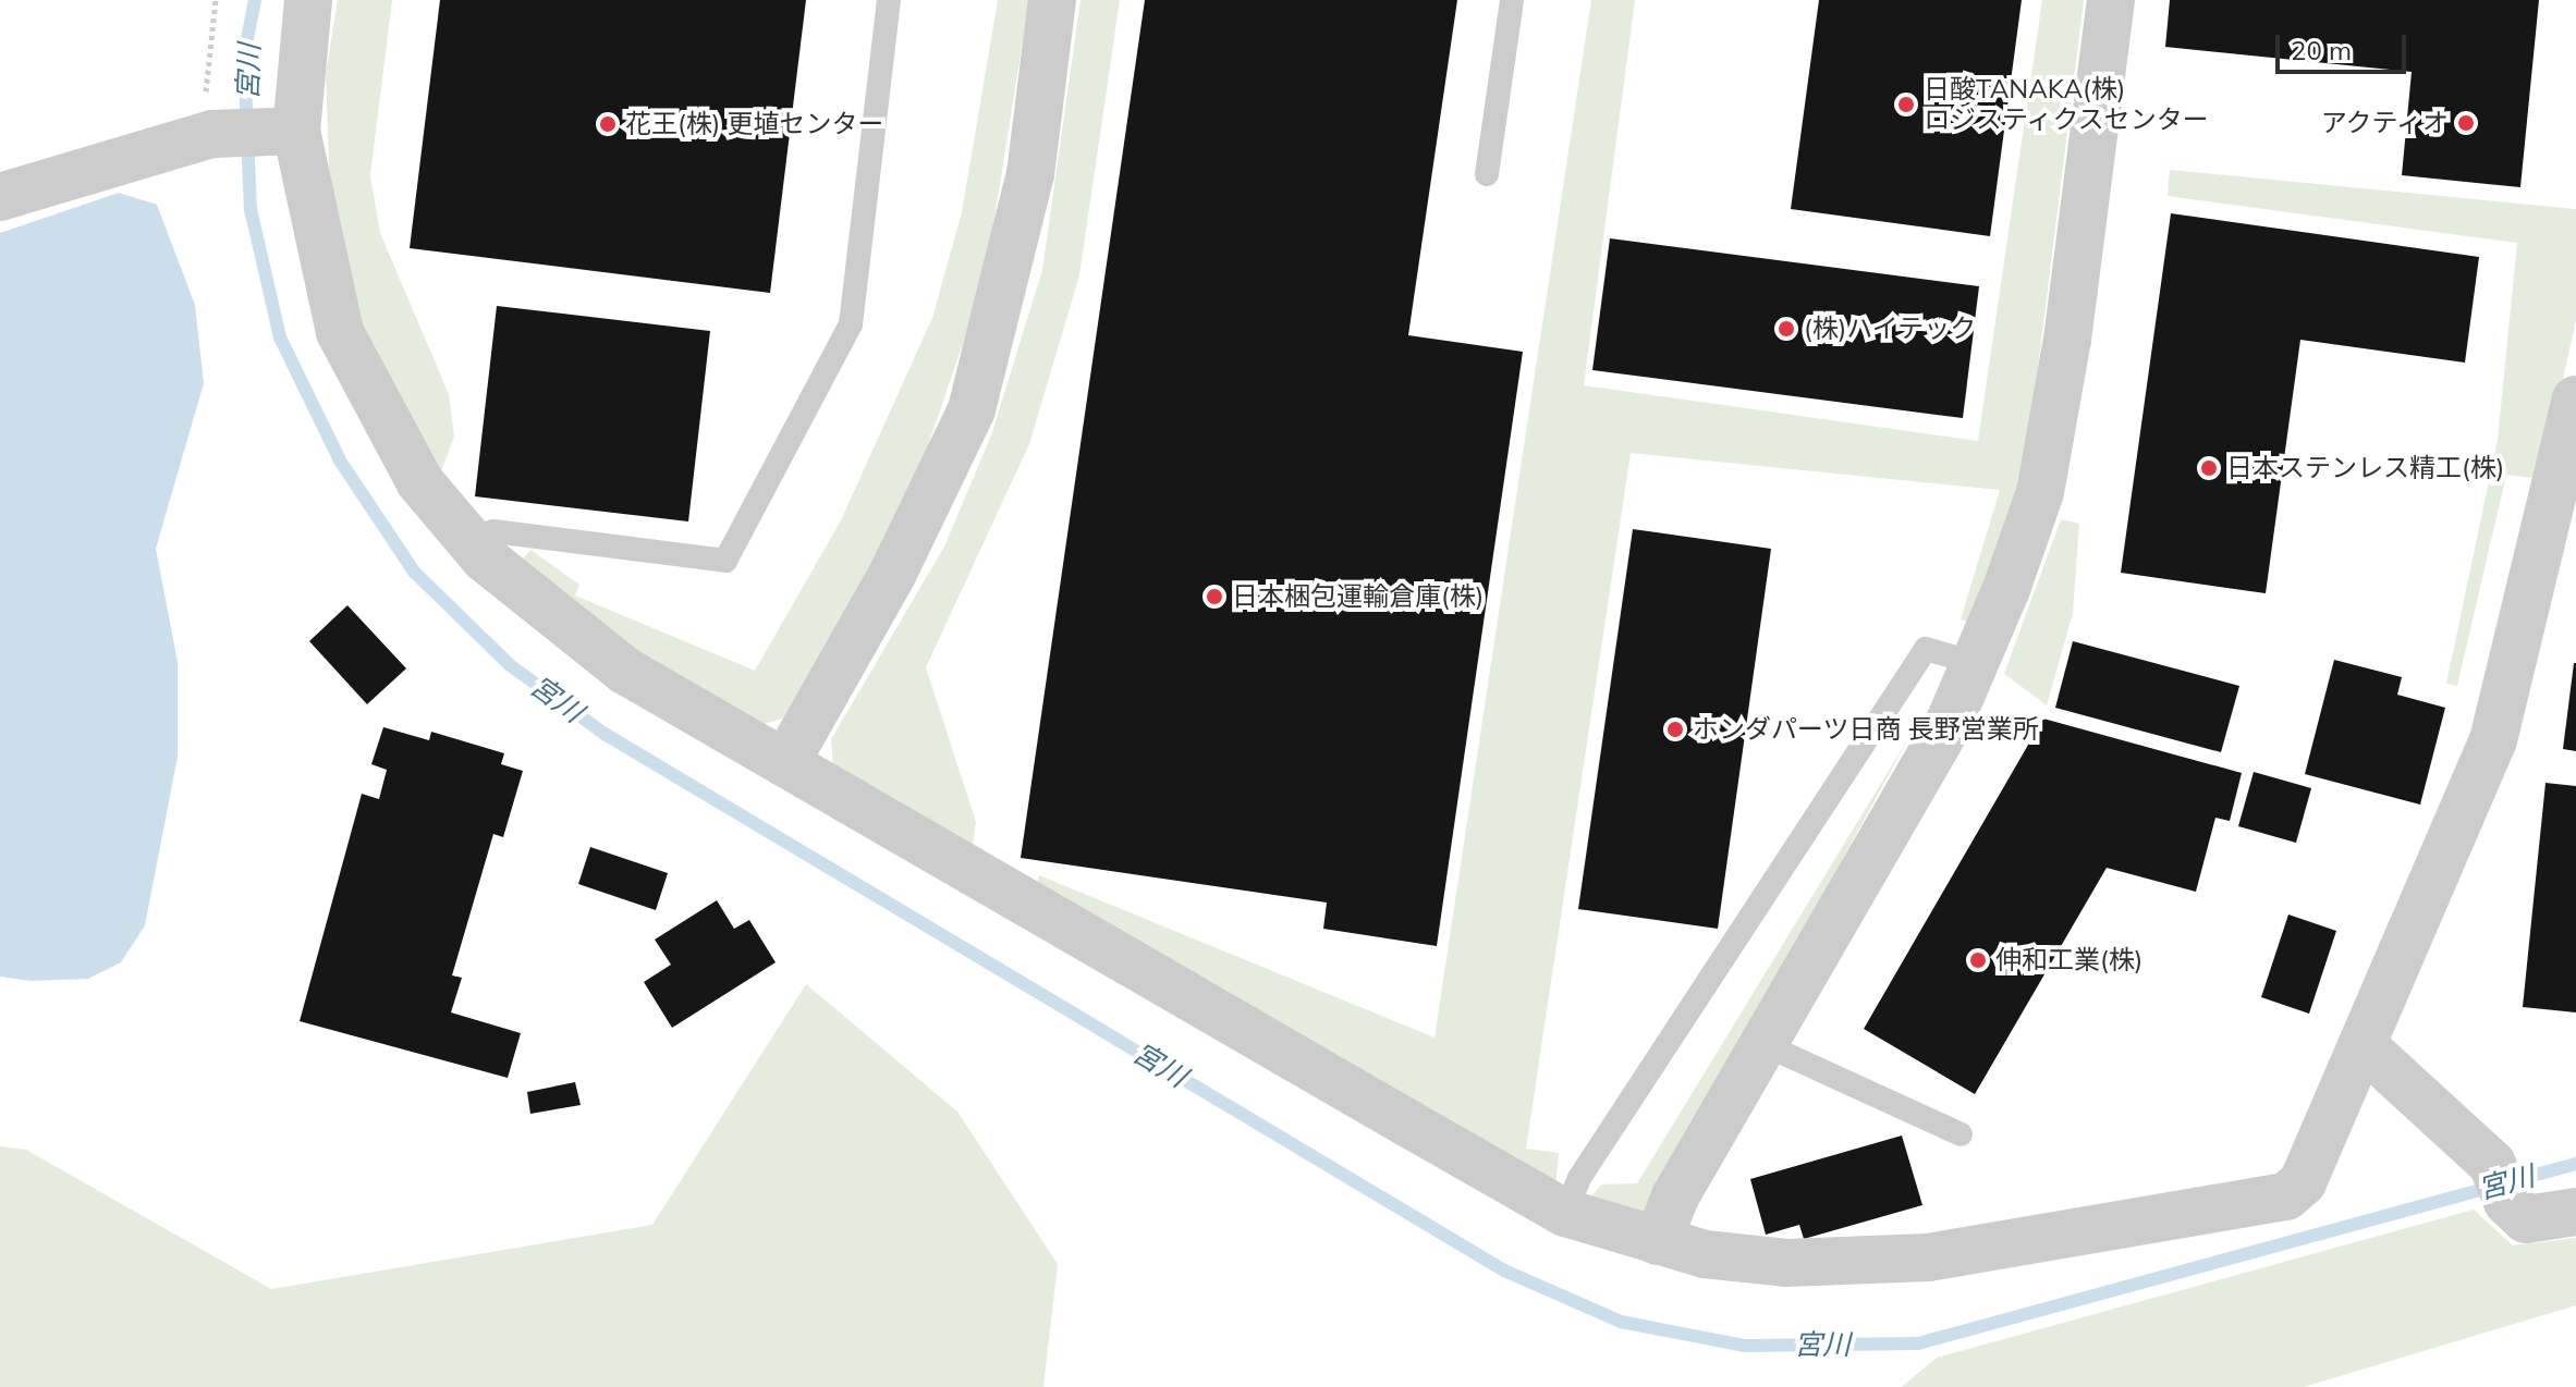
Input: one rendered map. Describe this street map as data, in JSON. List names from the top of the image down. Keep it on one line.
{"water":["宮川"],"places":["日酸TANAKA(株) ロジスティクスセンター","アクティオ","花王(株) 更埴センター","(株)ハイテック","日本ステンレス精工(株)","日本梱包運輸倉庫(株)","ホンダパーツ日商 長野営業所","伸和工業(株)"],"scale_bar":"20 m"}
